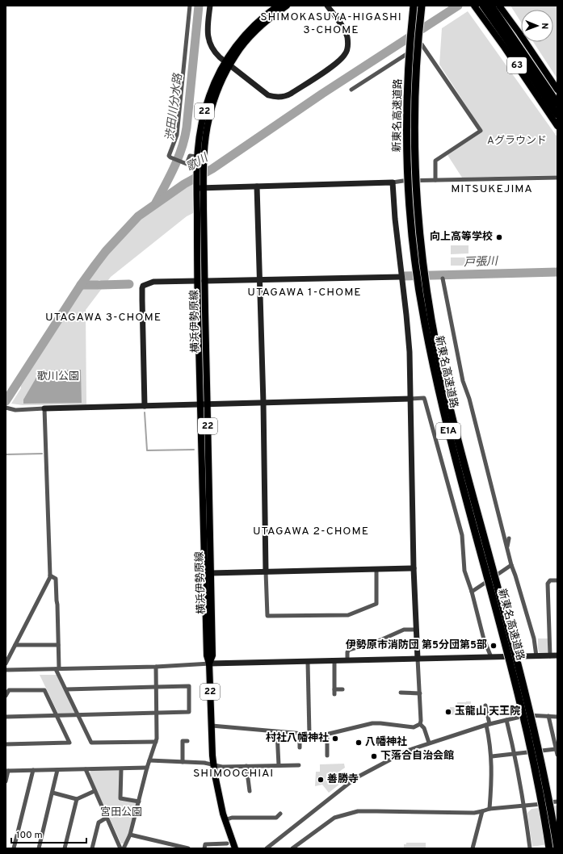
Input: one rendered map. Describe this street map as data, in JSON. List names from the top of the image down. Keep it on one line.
{"streets":{"highway":["新東名高速道路","E1A"],"main road":["63","22","横浜伊勢原線"]},"districts":["SHIMOKASUYA-HIGASHI 3-CHOME","MITSUKEJIMA","UTAGAWA 1-CHOME","UTAGAWA 3-CHOME","UTAGAWA 2-CHOME","SHIMOOCHIAI"],"water":["渋田川分水路","歌川","戸張川"],"parks":["Aグラウンド","歌川公園","宮田公園"],"places":["向上高等学校","伊勢原市消防団 第5分団第5部","玉龍山 天王院","村社八幡神社","八幡神社","下落合自治会館","善勝寺"],"scale_bar":"100 m","north":"right"}
